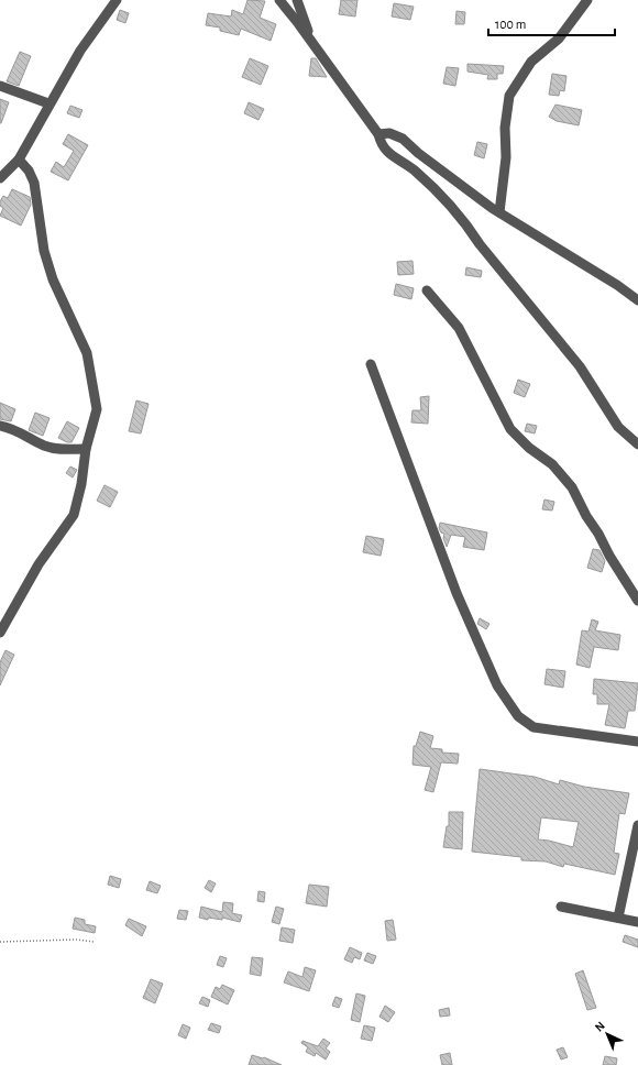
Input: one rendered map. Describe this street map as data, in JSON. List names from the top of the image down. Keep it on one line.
{"scale_bar":"100 m","north":"top left"}
